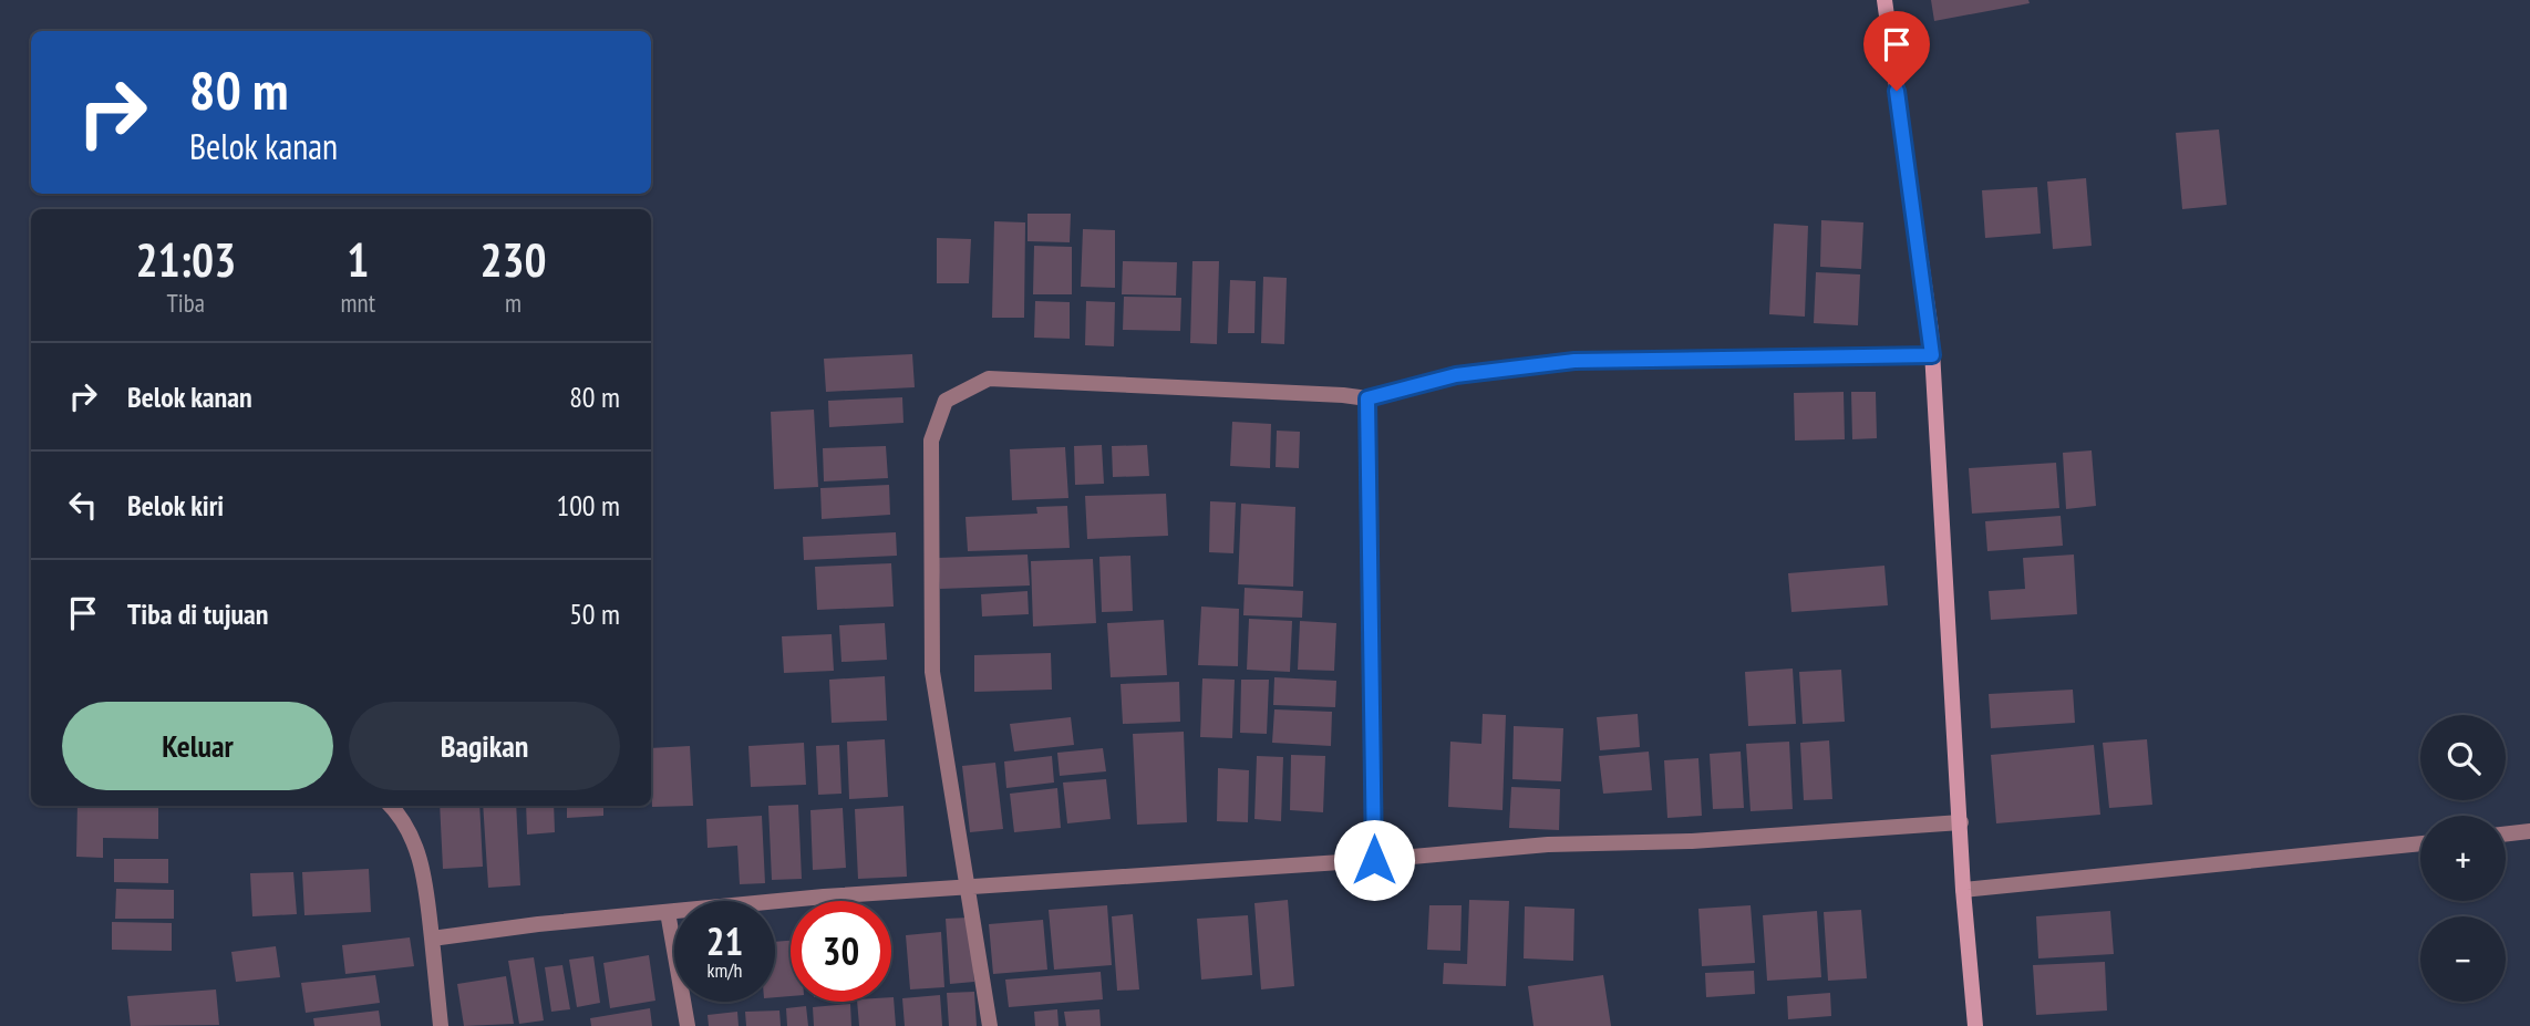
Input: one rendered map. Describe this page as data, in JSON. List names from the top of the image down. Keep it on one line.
{"page":{"turn":["80 m","Belok kanan"],"eta":["21:03","Tiba","1","mnt","230","m"],"list":[{"name":"Belok kanan","value":"80 m"},{"name":"Belok kiri","value":"100 m"},{"name":"Tiba di tujuan","value":"50 m"}],"buttons":["Keluar","Bagikan"],"map_buttons":["+","−"],"speed":"21 km/h","limit":"30"}}
